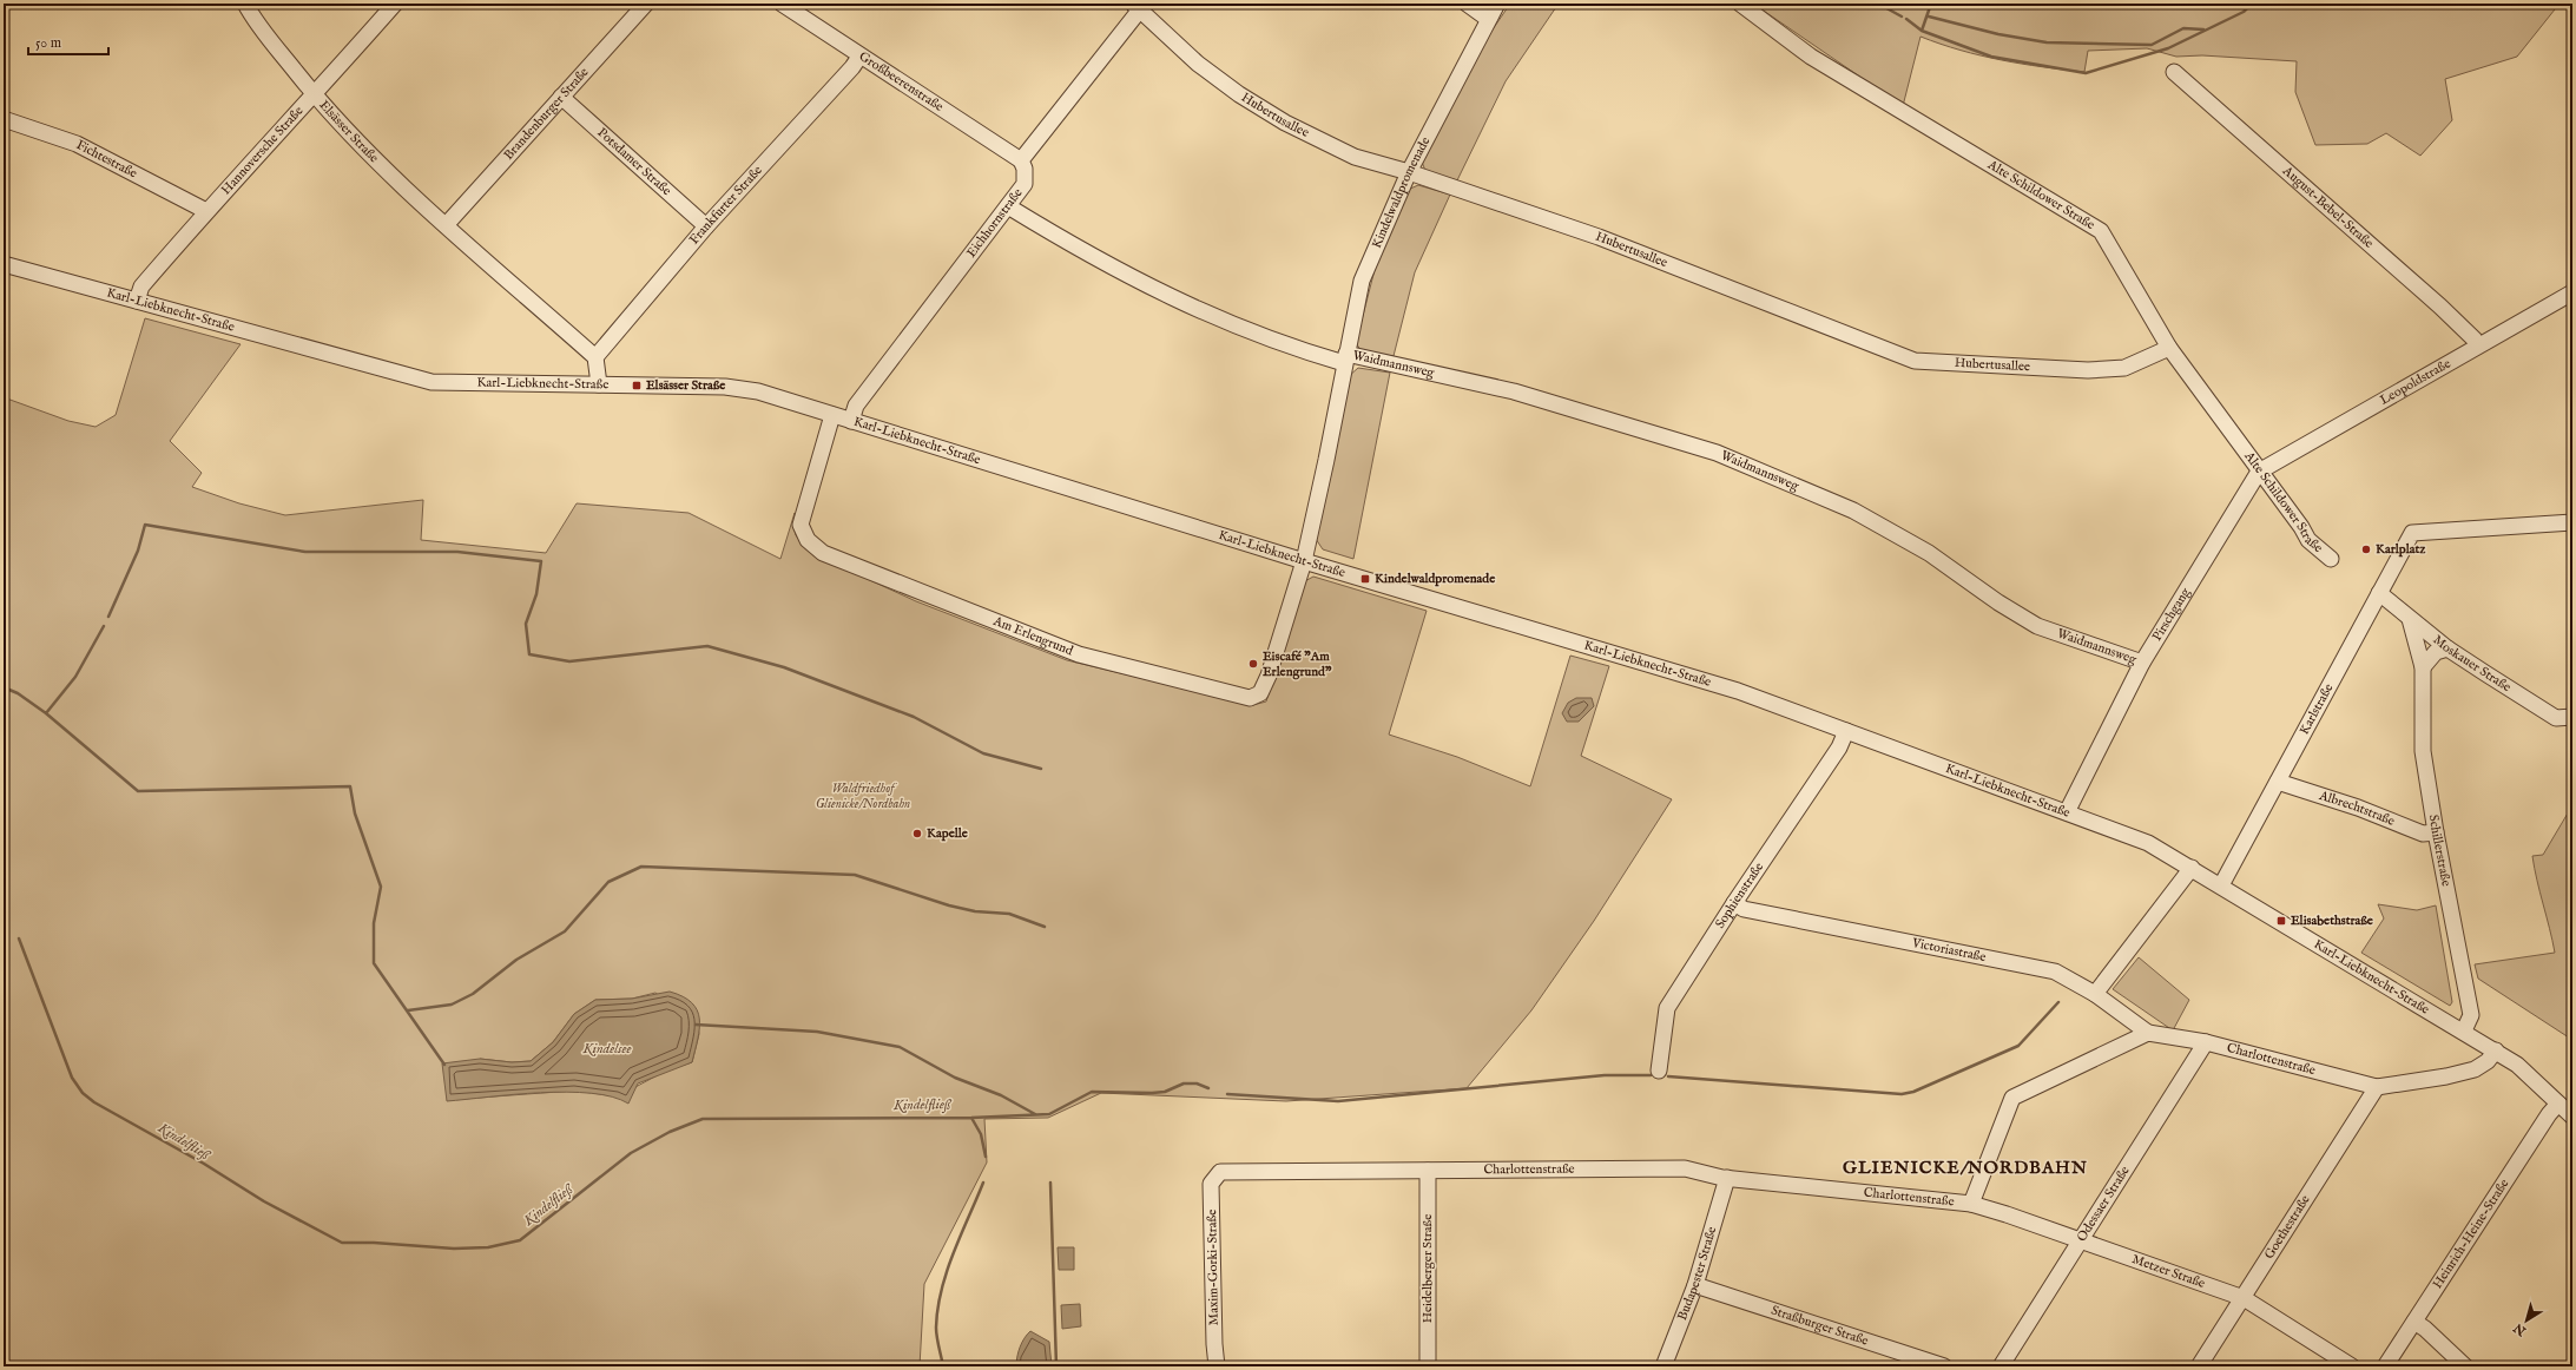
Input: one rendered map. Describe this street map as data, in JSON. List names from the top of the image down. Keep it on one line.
{"streets":{"street":["Großbeerenstraße","Brandenburger Straße","Hubertusallee","Elsässer Straße","Hannoversche Straße","Fichtestraße","Potsdamer Straße","Kindelwaldpromenade","Alte Schildower Straße","Frankfurter Straße","August-Bebel-Straße","Eichhornstraße","Karl-Liebknecht-Straße","Waidmannsweg","Leopoldstraße","Pirschgang","Am Erlengrund","Moskauer Straße","Karlstraße","Albrechtstraße","Schillerstraße","Sophienstraße","Victoriastraße","Charlottenstraße","Odessaer Straße","Goethestraße","Heinrich-Heine-Straße","Maxim-Gorki-Straße","Heidelberger Straße","Metzer Straße","Budapester Straße","Straßburger Straße"]},"crossings":[["Großbeerenstraße","Frankfurter Straße"],["Großbeerenstraße","Eichhornstraße"],["Brandenburger Straße","Elsässer Straße"],["Brandenburger Straße","Potsdamer Straße"],["Hubertusallee","Kindelwaldpromenade"],["Hubertusallee","Alte Schildower Straße"],["Elsässer Straße","Hannoversche Straße"],["Elsässer Straße","Frankfurter Straße"],["Hannoversche Straße","Fichtestraße"],["Hannoversche Straße","Karl-Liebknecht-Straße"],["Potsdamer Straße","Frankfurter Straße"],["Kindelwaldpromenade","Karl-Liebknecht-Straße"],["Kindelwaldpromenade","Waidmannsweg"],["Kindelwaldpromenade","Am Erlengrund"],["Alte Schildower Straße","Leopoldstraße"],["Alte Schildower Straße","Pirschgang"],["August-Bebel-Straße","Leopoldstraße"],["Eichhornstraße","Karl-Liebknecht-Straße"],["Eichhornstraße","Waidmannsweg"],["Karl-Liebknecht-Straße","Pirschgang"],["Karl-Liebknecht-Straße","Am Erlengrund"],["Karl-Liebknecht-Straße","Karlstraße"],["Karl-Liebknecht-Straße","Schillerstraße"],["Karl-Liebknecht-Straße","Sophienstraße"],["Karl-Liebknecht-Straße","Charlottenstraße"],["Karl-Liebknecht-Straße","Heinrich-Heine-Straße"],["Waidmannsweg","Pirschgang"],["Leopoldstraße","Pirschgang"],["Moskauer Straße","Karlstraße"],["Moskauer Straße","Schillerstraße"],["Karlstraße","Albrechtstraße"],["Albrechtstraße","Schillerstraße"],["Sophienstraße","Victoriastraße"],["Victoriastraße","Charlottenstraße"],["Charlottenstraße","Odessaer Straße"],["Charlottenstraße","Goethestraße"],["Charlottenstraße","Maxim-Gorki-Straße"],["Charlottenstraße","Heidelberger Straße"],["Charlottenstraße","Metzer Straße"],["Charlottenstraße","Budapester Straße"],["Odessaer Straße","Metzer Straße"],["Goethestraße","Metzer Straße"],["Budapester Straße","Straßburger Straße"]],"districts":["GLIENICKE/NORDBAHN"],"water":["Kindelsee","Kindelfließ"],"parks":["Waldfriedhof Glienicke/Nordbahn"],"places":{"transit":["Elsässer Straße","Kindelwaldpromenade","Elisabethstraße"],"other":["Karlplatz","Eiscafé \"Am Erlengrund\"","Kapelle"]},"scale_bar":"50 m","north":"bottom left"}
